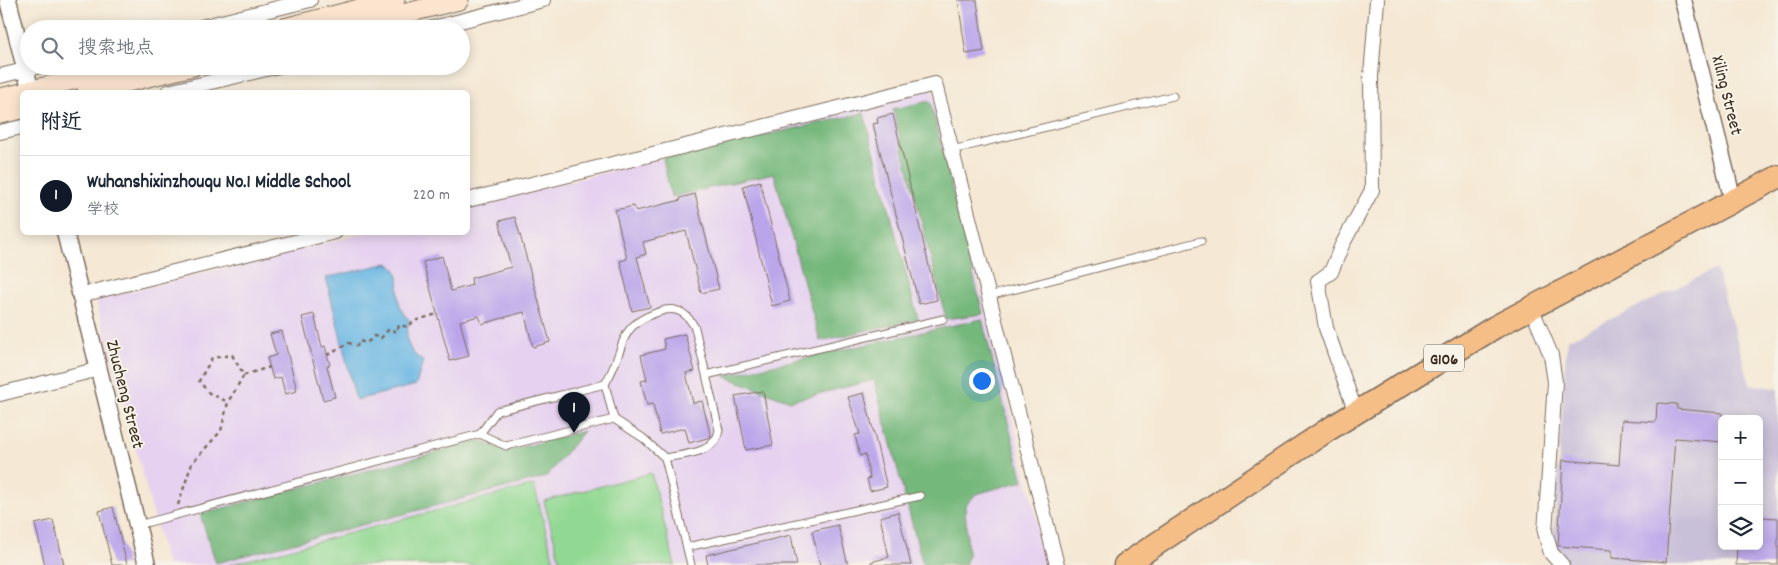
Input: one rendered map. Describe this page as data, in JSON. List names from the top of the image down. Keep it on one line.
{"streets":{"highway":["G106"],"street":["Xiling Street","Zhucheng Street"]},"crossings":[["Xiling Street","G106"]],"page":{"search":"搜索地点","heading":"附近","list":[{"mark":"1","name":"Wuhanshixinzhouqu No.1 Middle School","note":"学校","value":"220 m"}],"pins":"1","map_buttons":["+","−"]}}
